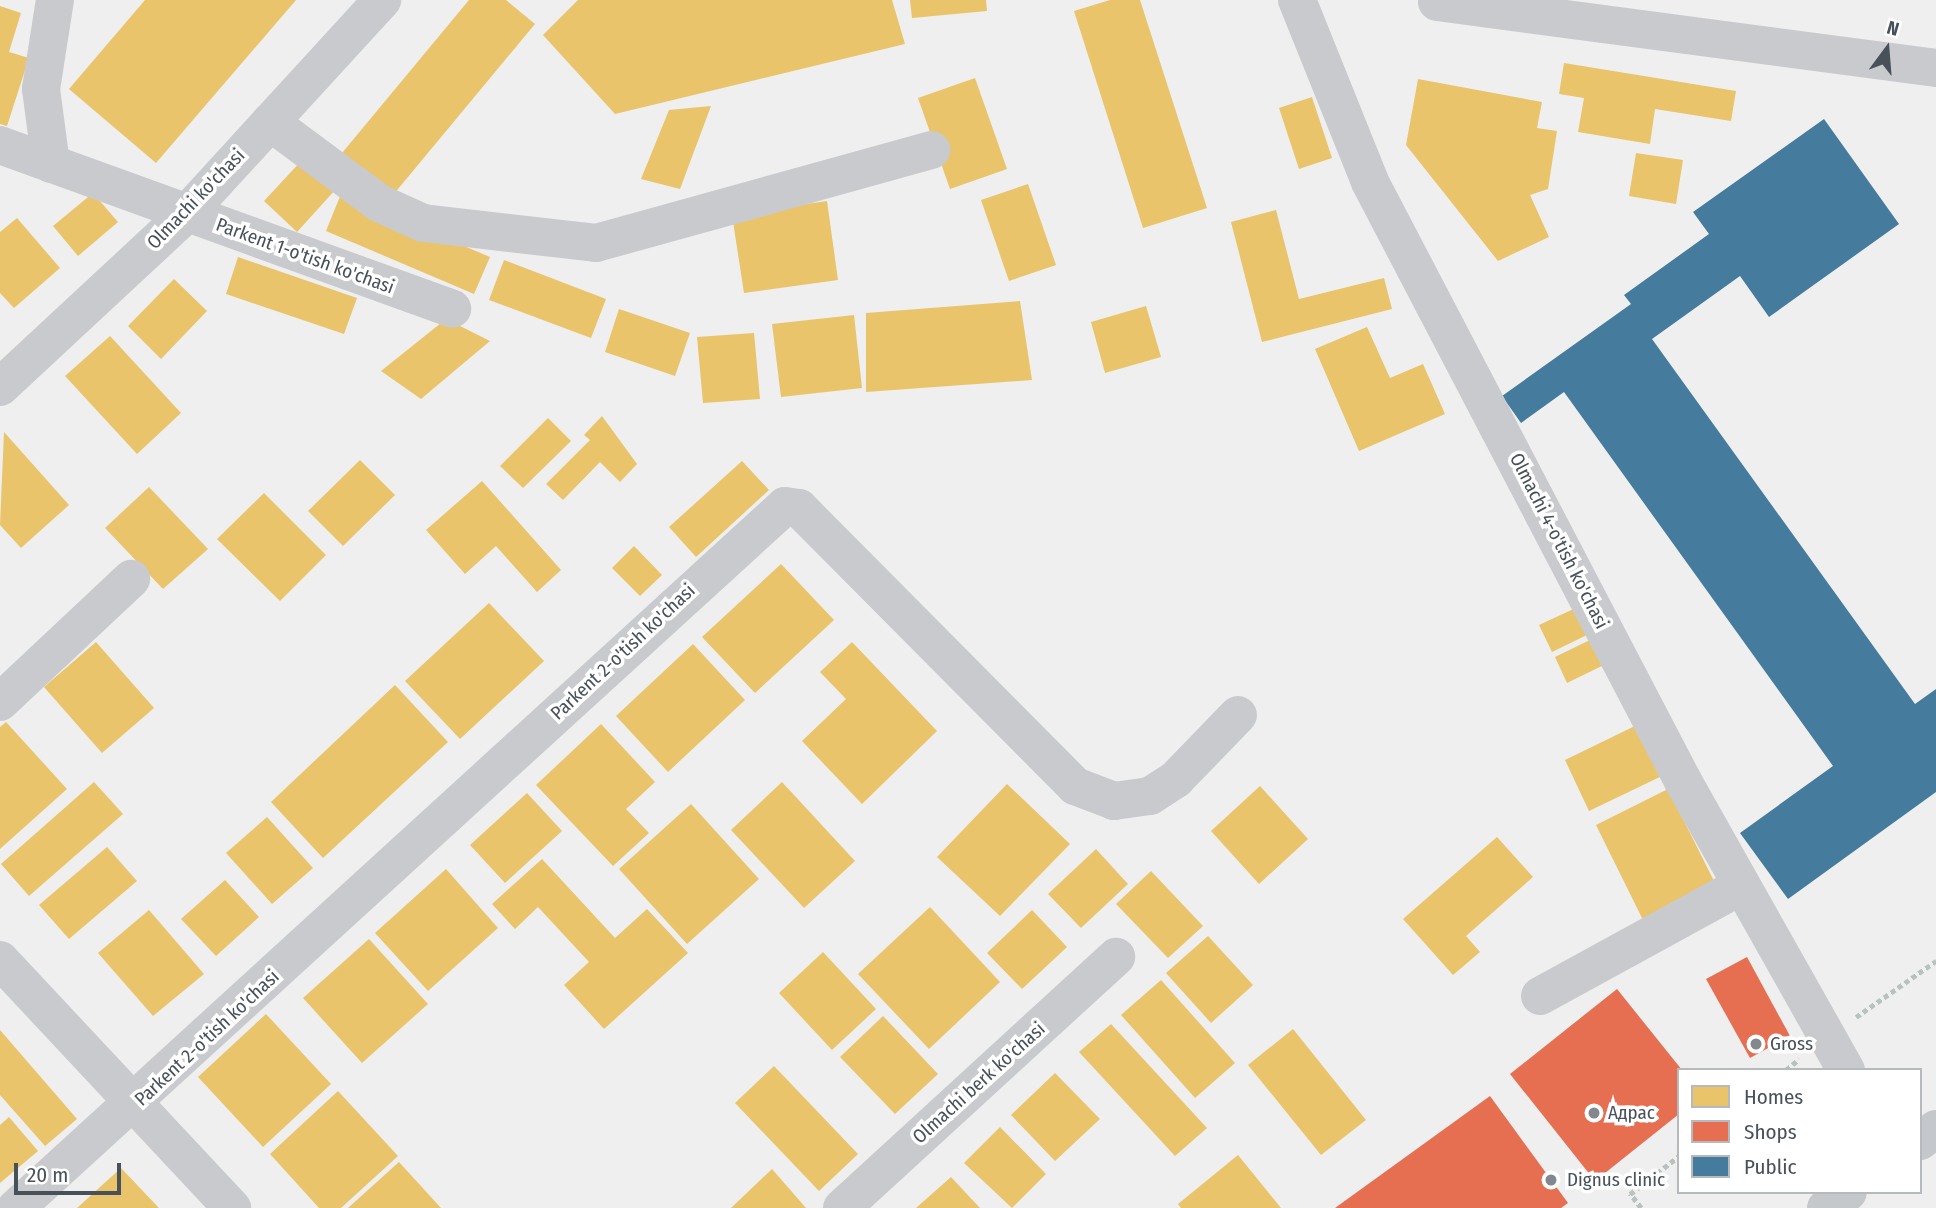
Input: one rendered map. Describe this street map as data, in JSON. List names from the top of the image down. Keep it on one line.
{"streets":{"street":["Olmachi ko'chasi","Parkent 1-o'tish ko'chasi","Olmachi 4-o'tish ko'chasi","Parkent 2-o'tish ko'chasi","Olmachi berk ko'chasi"]},"crossings":[["Olmachi ko'chasi","Parkent 1-o'tish ko'chasi"]],"places":["Gross","Адрас","Dignus clinic"],"legend":["Homes","Shops","Public"],"scale_bar":"20 m","north":"top"}
